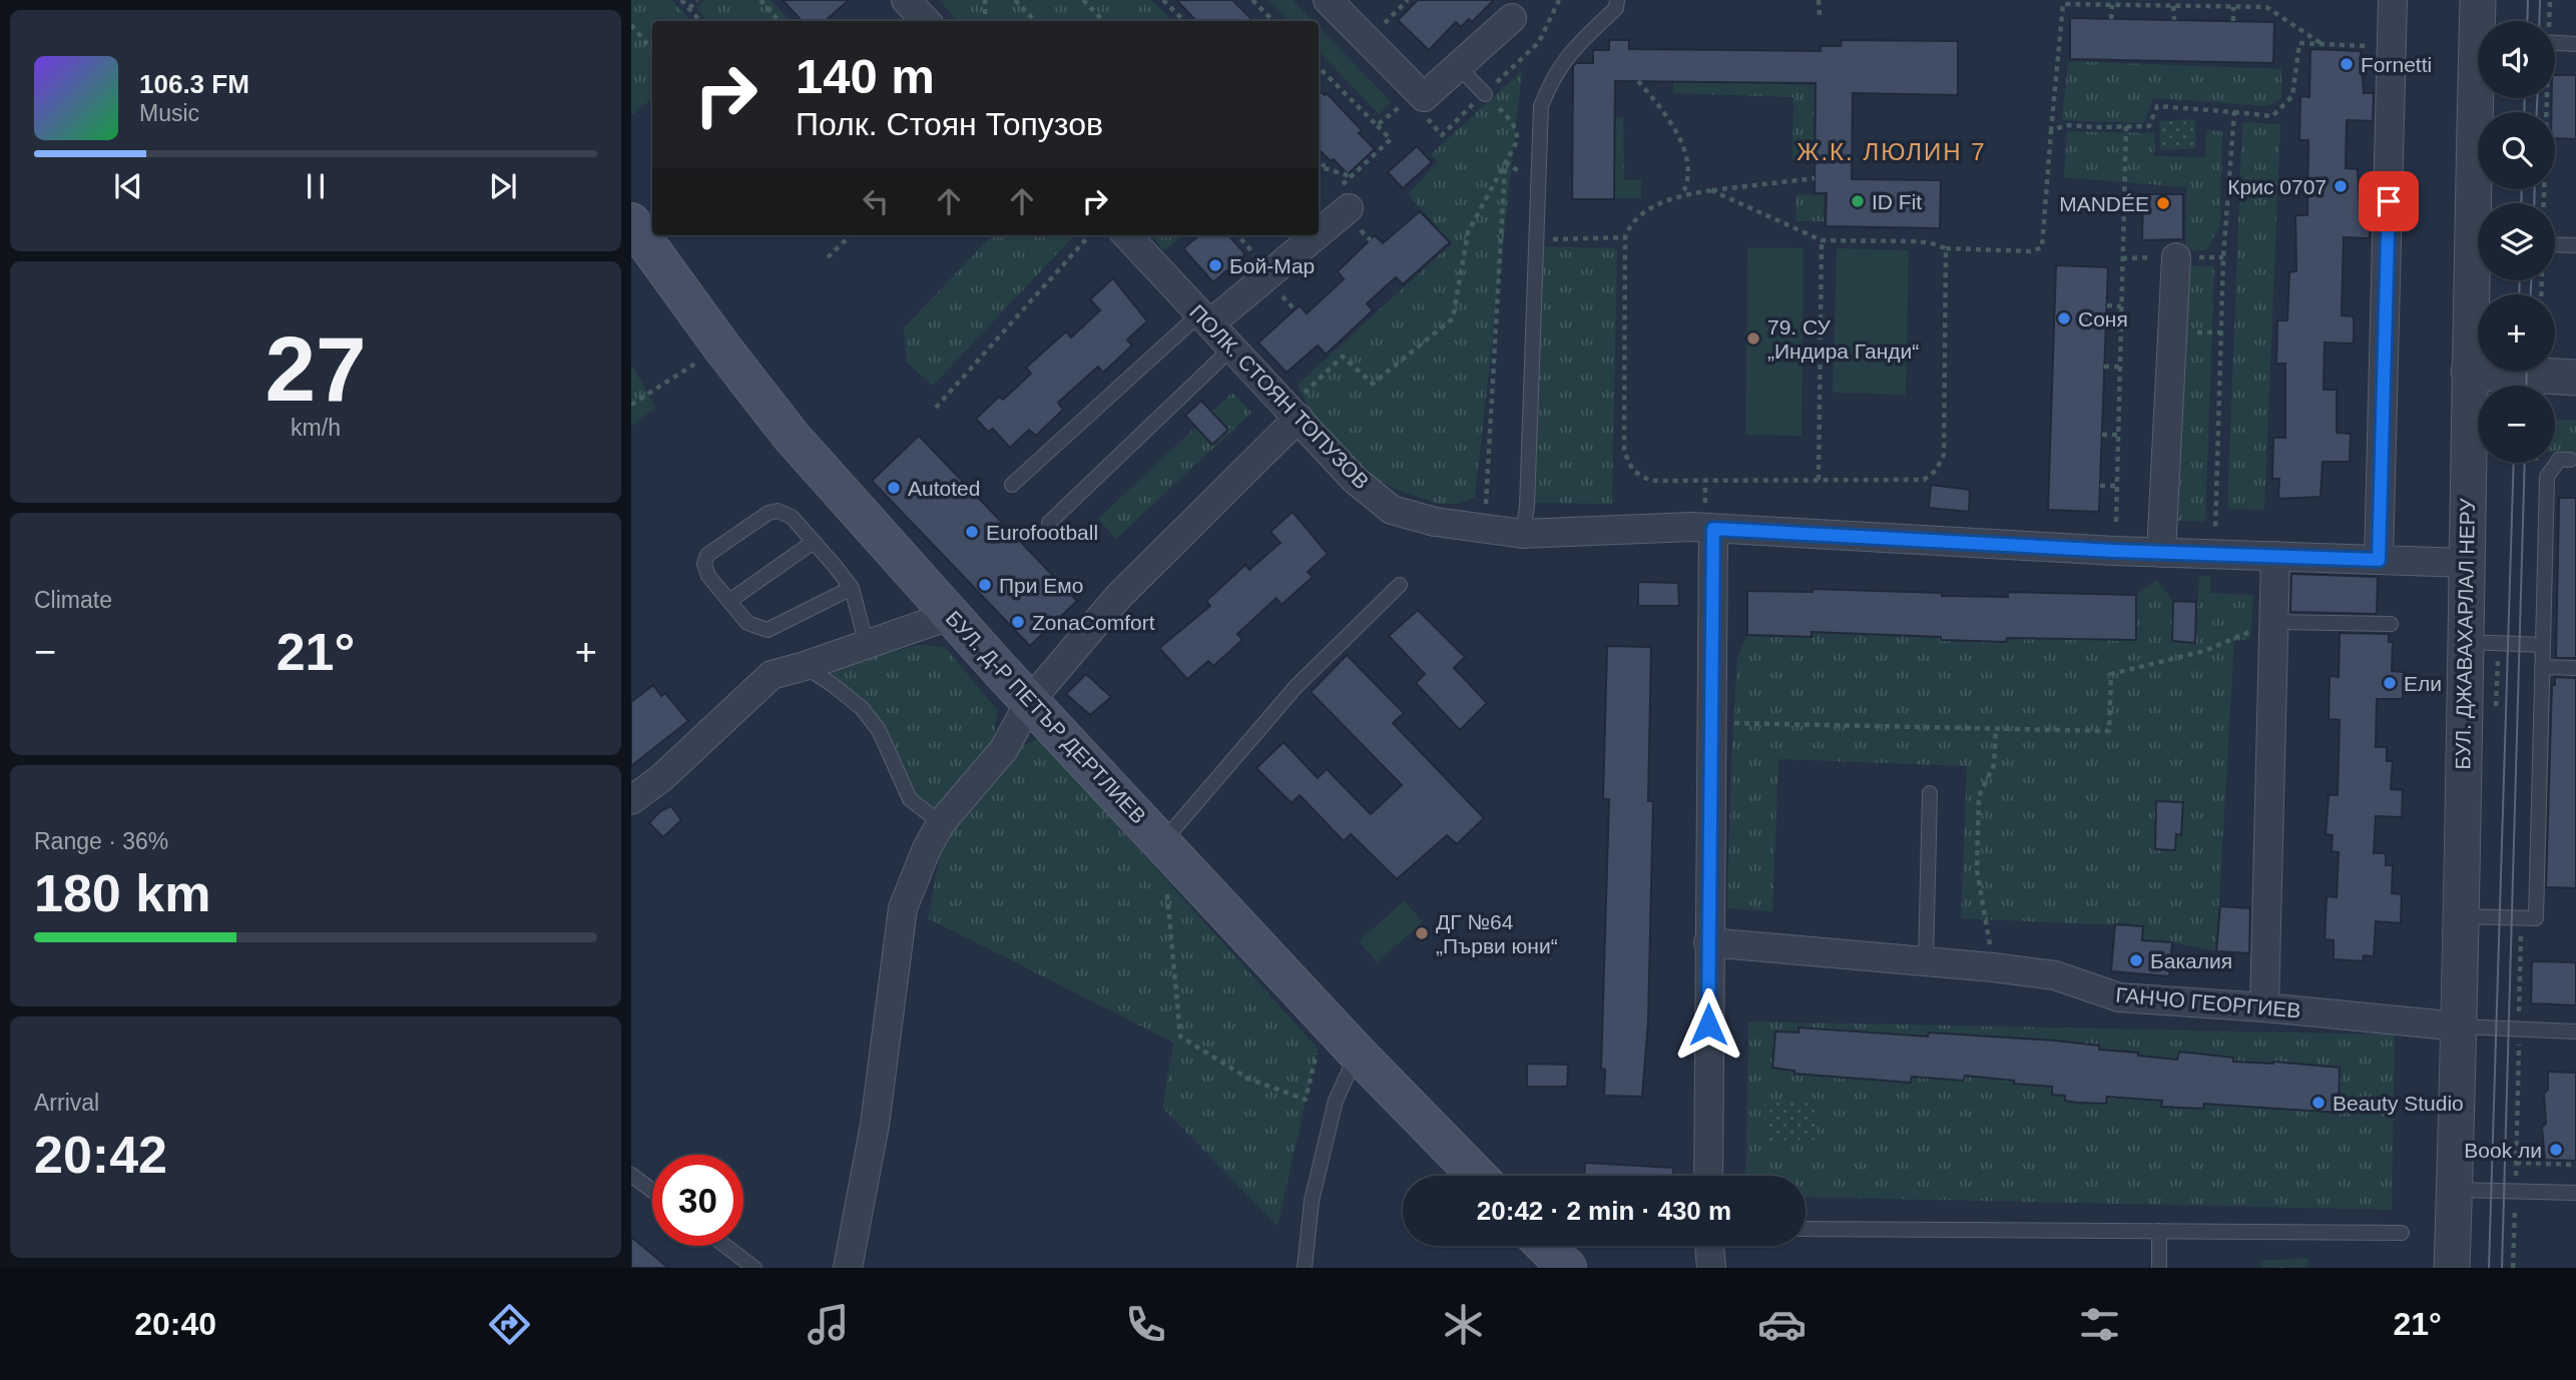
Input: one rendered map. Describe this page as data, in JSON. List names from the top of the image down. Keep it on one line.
{"streets":{"main road":["БУЛ. Д-Р ПЕТЪР ДЕРТЛИЕВ"],"street":["ПОЛК. СТОЯН ТОПУЗОВ","БУЛ. ДЖАВАХАРЛАЛ НЕРУ","ГАНЧО ГЕОРГИЕВ"]},"crossings":[["ПОЛК. СТОЯН ТОПУЗОВ","БУЛ. ДЖАВАХАРЛАЛ НЕРУ"],["БУЛ. ДЖАВАХАРЛАЛ НЕРУ","ГАНЧО ГЕОРГИЕВ"]],"districts":["Ж.К. ЛЮЛИН 7"],"places":["Fornetti","Крис 0707","ID Fit","MANDÉE","Бой-Мар","Соня","79. СУ „Индира Ганди“","Autoted","Eurofootball","При Емо","ZonaComfort","Ели","ДГ №64 „Първи юни“","Бакалия","Beauty Studio","Book ли"],"page":{"map_buttons":["+","−"],"turn":["140 m","Полк. Стоян Топузов"],"song":["106.3 FM","Music"],"tile":[["27","km/h"],"Climate",["Range · 36%","180 km"],["Arrival","20:42"]],"heat":["−","21°","+"],"limit":"30","trip":"20:42 · 2 min · 430 m","tabs":["20:40","21°"]}}
